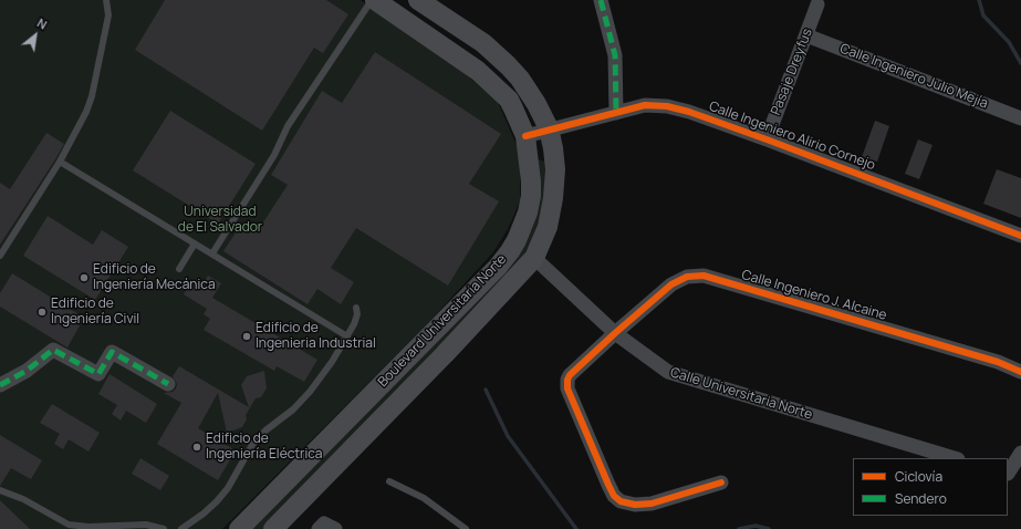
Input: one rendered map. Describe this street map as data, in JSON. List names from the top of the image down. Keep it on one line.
{"streets":{"main road":["Boulevard Universitaria Norte"],"street":["Pasaje Dreyfus","Calle Ingeniero Julio Mejía","Calle Ingeniero Alirio Cornejo","Calle Ingeniero J. Alcaine","Calle Universitaria Norte"]},"crossings":[["Pasaje Dreyfus","Calle Ingeniero Julio Mejía"],["Pasaje Dreyfus","Calle Ingeniero Alirio Cornejo"],["Calle Ingeniero Alirio Cornejo","Boulevard Universitaria Norte"],["Calle Ingeniero J. Alcaine","Calle Universitaria Norte"],["Boulevard Universitaria Norte","Calle Universitaria Norte"]],"parks":["Universidad de El Salvador"],"places":["Edificio de Ingeniería Mecánica","Edificio de Ingeniería Civil","Edificio de Ingenieria Industrial","Edificio de Ingeniería Eléctrica"],"legend":["Ciclovía","Sendero"],"north":"top right"}
